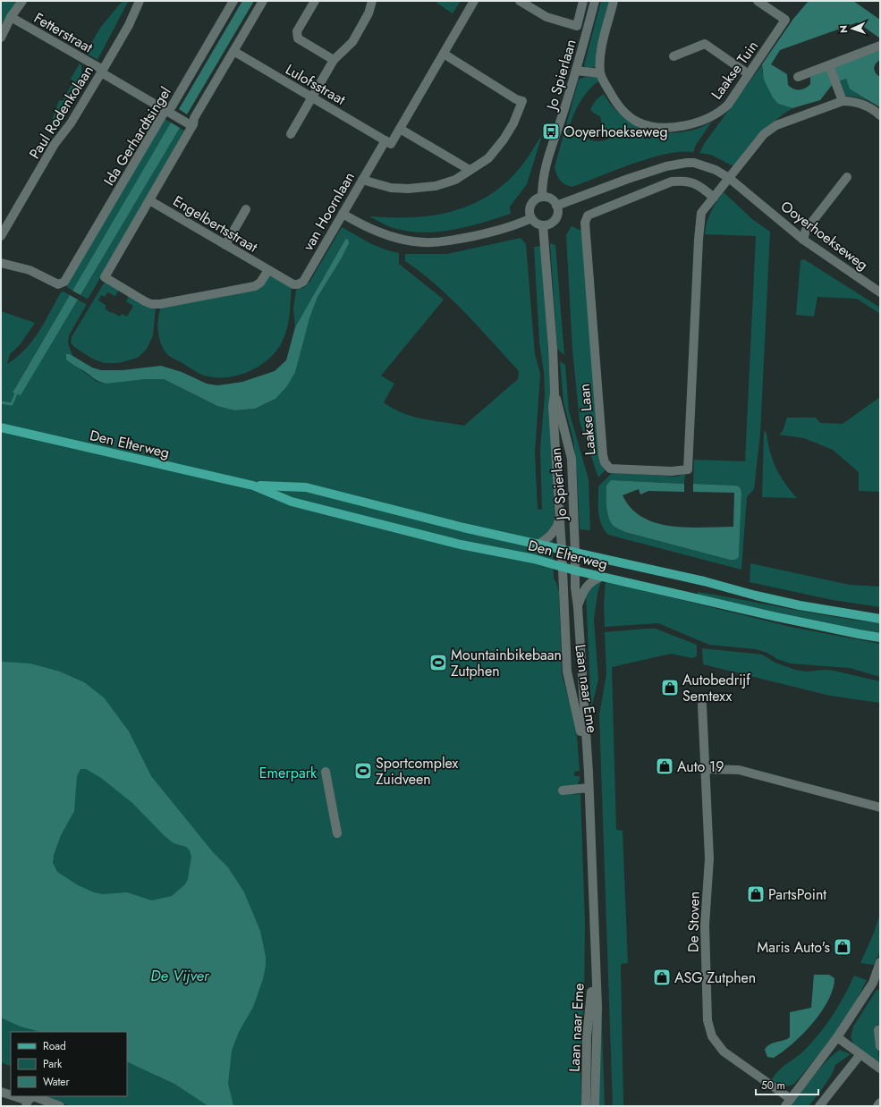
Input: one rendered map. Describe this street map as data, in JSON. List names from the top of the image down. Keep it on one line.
{"streets":{"main road":["Den Elterweg"],"street":["Fetterstraat","Laakse Tuin","Jo Spierlaan","Lulofsstraat","Paul Rodenkolaan","Ida Gerhardtsingel","van Hoornlaan","Engelbertsstraat","Ooyerhoekseweg","Laakse Laan","Laan naar Eme","De Stoven"]},"crossings":[["Fetterstraat","Paul Rodenkolaan"],["Fetterstraat","Ida Gerhardtsingel"],["Jo Spierlaan","Ooyerhoekseweg"],["Jo Spierlaan","Den Elterweg"],["Jo Spierlaan","Laan naar Eme"],["Lulofsstraat","van Hoornlaan"],["van Hoornlaan","Engelbertsstraat"],["Ooyerhoekseweg","Laakse Laan"],["Den Elterweg","Laan naar Eme"]],"water":["De Vijver"],"parks":["Emerpark"],"places":{"bus stop":["Ooyerhoekseweg"],"sports":["Mountainbikebaan Zutphen","Sportcomplex Zuidveen"],"shop":["Autobedrijf Semtexx","Auto 19","PartsPoint","Maris Auto's","ASG Zutphen"]},"legend":["Road","Park","Water"],"scale_bar":"50 m","north":"left"}
